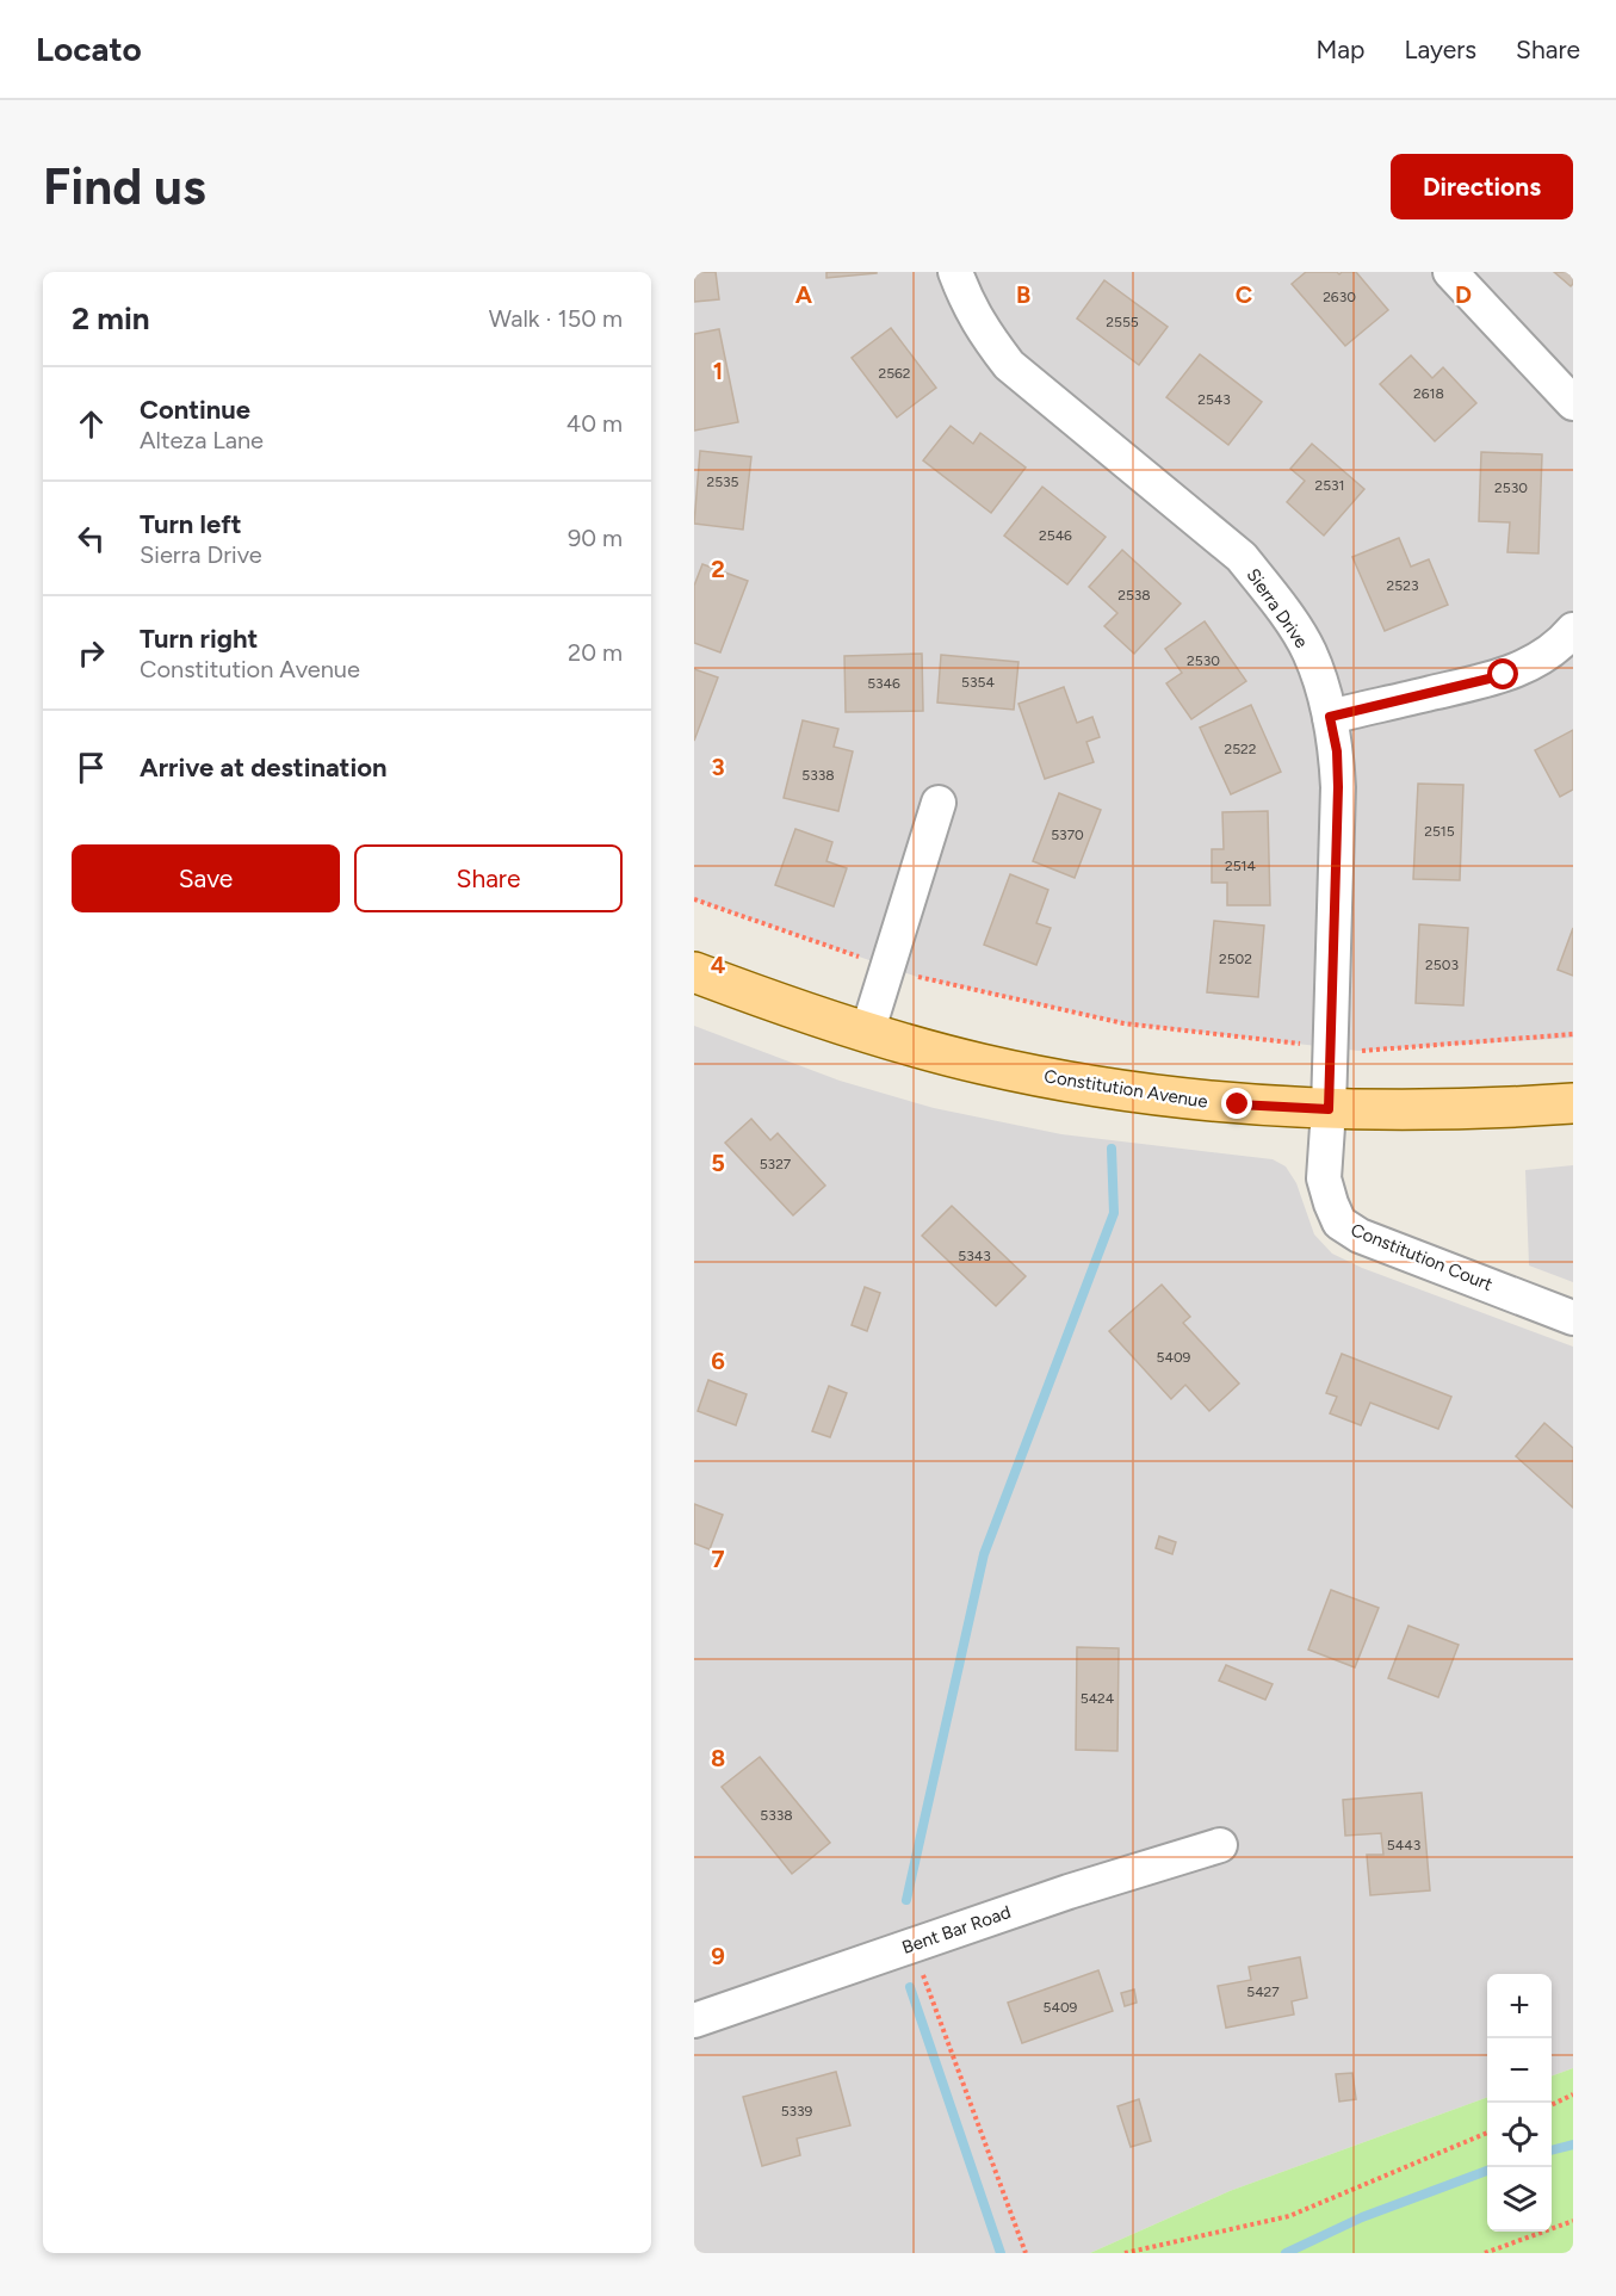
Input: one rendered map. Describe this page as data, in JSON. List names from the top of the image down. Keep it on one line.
{"streets":{"main road":["Constitution Avenue"],"street":["Sierra Drive","Constitution Court","Bent Bar Road"]},"crossings":[["Sierra Drive","Constitution Avenue"],["Sierra Drive","Constitution Court"],["Constitution Avenue","Constitution Court"]],"house_numbers":["2630","2555","2562","2618","2543","2535","2531","2530","2546","2523","2538","2530","5354","5346","2522","5338","2515","5370","2514","2502","2503","5327","5343","5409","5424","5338","5443","5427","5409","5339"],"page":{"header":"Locato","nav":["Map","Layers","Share"],"buttons":["Directions",["Save","Share"]],"title":"Find us","heading":["2 min","Walk · 150 m"],"list":[["Continue","Alteza Lane","40 m"],["Turn left","Sierra Drive","90 m"],["Turn right","Constitution Avenue","20 m"],"Arrive at destination"],"map_buttons":["+","−"]},"grid":{"columns":["A","B","C","D"],"rows":["1","2","3","4","5","6","7","8","9"]}}
